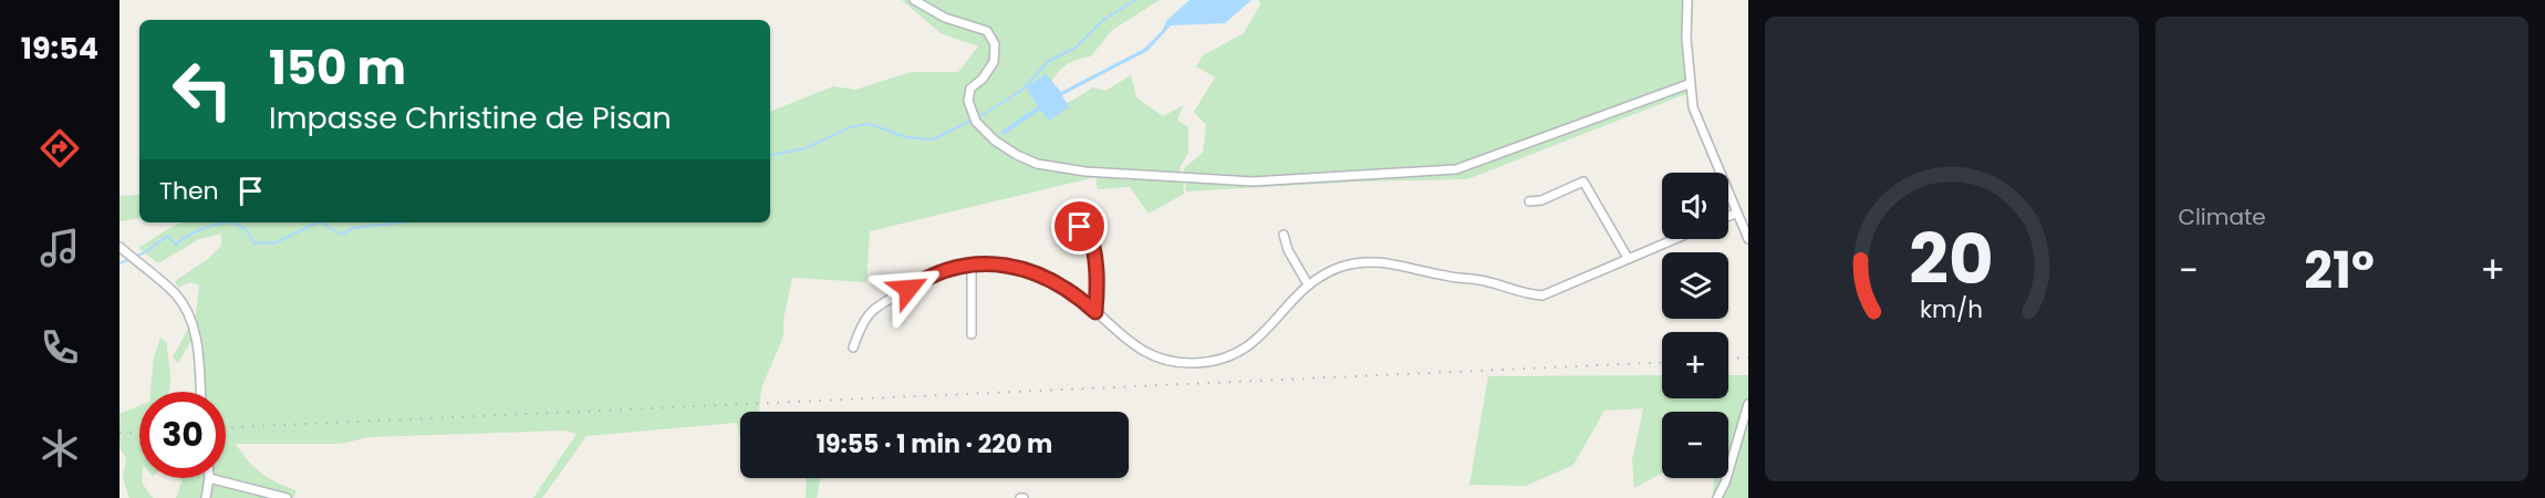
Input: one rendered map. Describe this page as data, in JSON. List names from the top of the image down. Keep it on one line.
{"page":{"tabs":"19:54","tile":"Climate","turn":["150 m","Impasse Christine de Pisan"],"then":"Then","map_buttons":["+","−"],"heat":["−","21°","+"],"limit":"30","trip":"19:55 · 1 min · 220 m","gauge":["20","km/h"]}}
